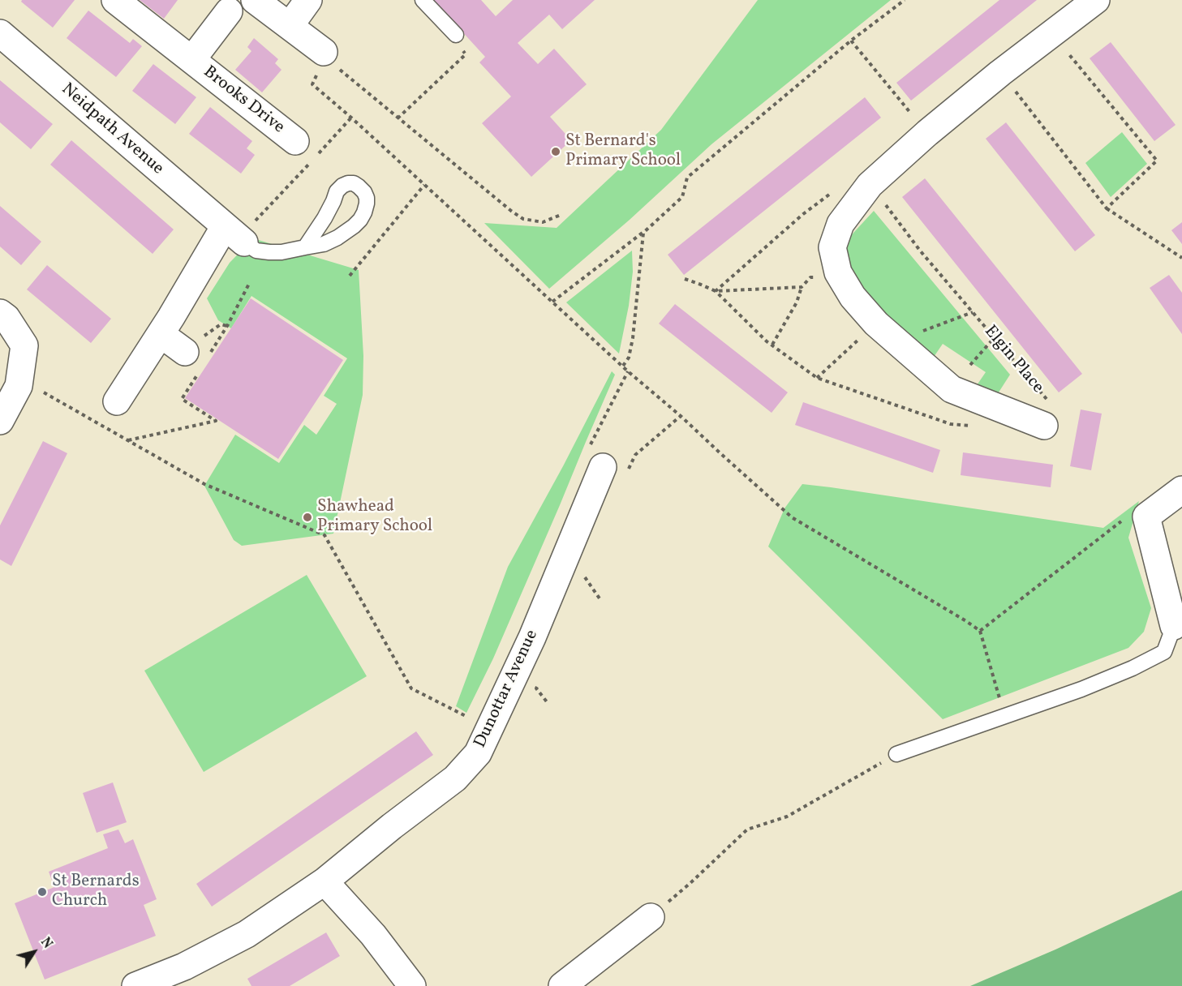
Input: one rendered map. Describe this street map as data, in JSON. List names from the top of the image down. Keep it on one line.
{"streets":{"street":["Brooks Drive","Neidpath Avenue","Elgin Place","Dunottar Avenue"]},"places":["St Bernard's Primary School","Shawhead Primary School","St Bernards Church"],"north":"top right"}
